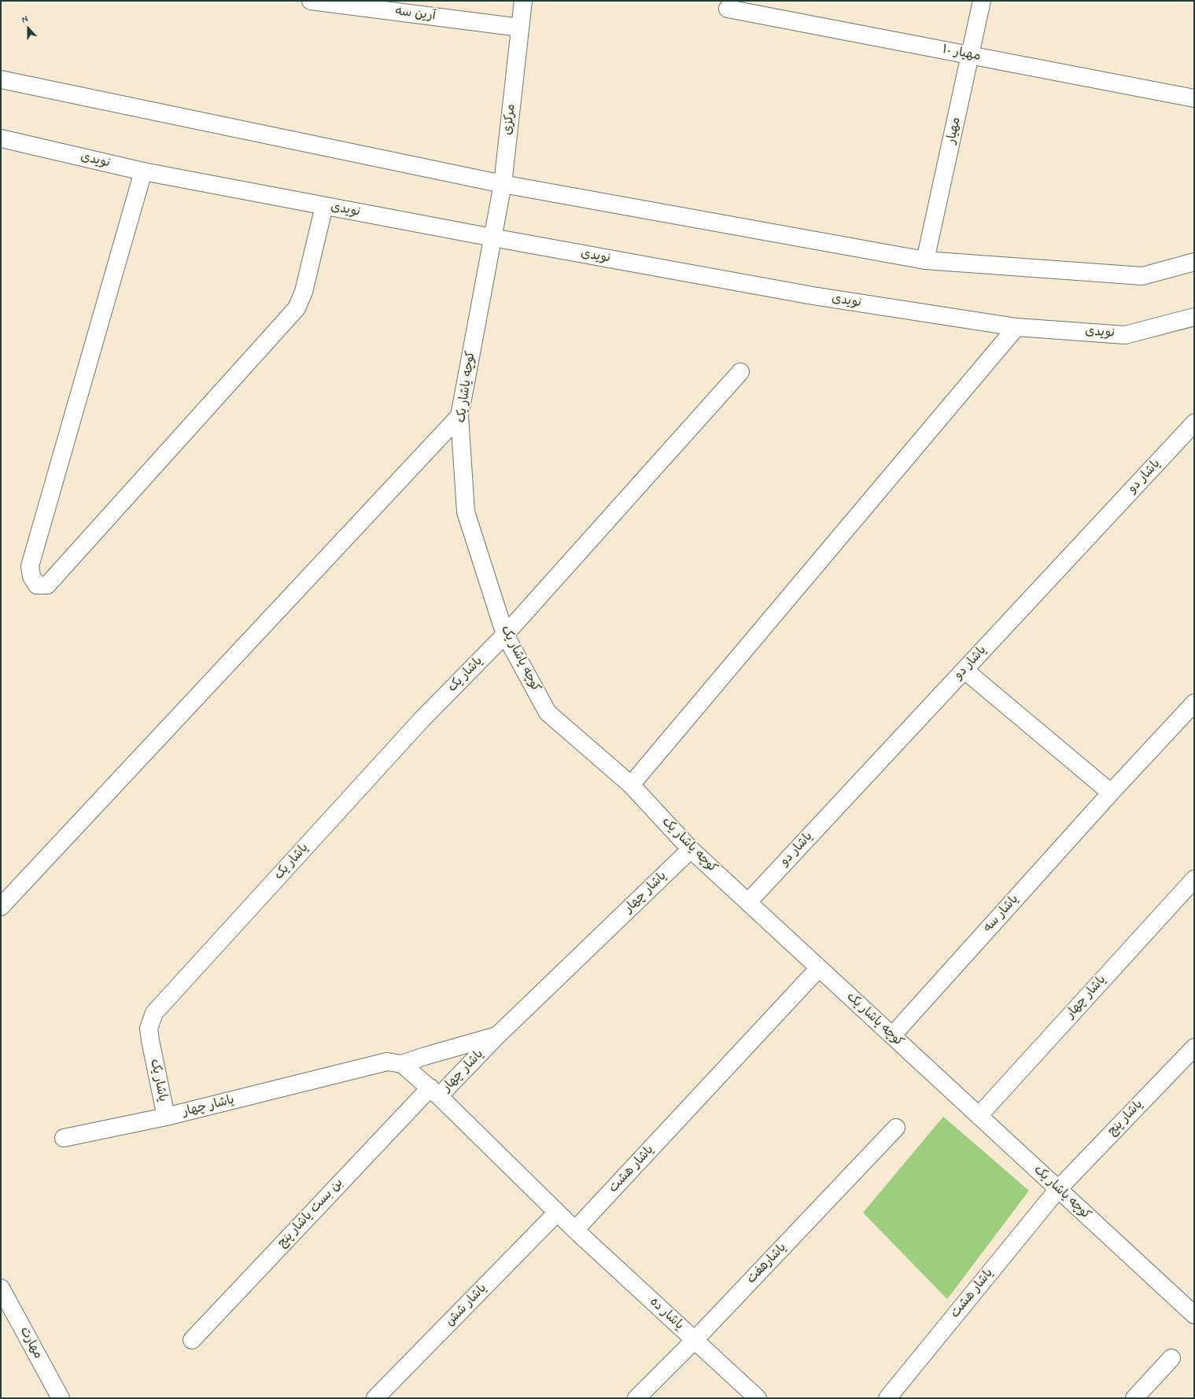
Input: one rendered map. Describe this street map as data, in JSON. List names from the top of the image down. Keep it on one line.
{"streets":{"street":["آرین سه","مهیار ۱۰","مرکزی","مهیار","نویدی","کوچه یاشار یک","یاشار دو","یاشار یک","یاشار چهار","یاشار سه","یاشار پنج","یاشار هشت","بن بست یاشار پنج","یاشارهفت","یاشار شش","یاشار ده","مهارت"]},"crossings":[["آرین سه","مرکزی"],["مهیار ۱۰","مهیار"],["مرکزی","نویدی"],["مرکزی","کوچه یاشار یک"],["نویدی","کوچه یاشار یک"],["کوچه یاشار یک","یاشار دو"],["کوچه یاشار یک","یاشار یک"],["کوچه یاشار یک","یاشار چهار"],["کوچه یاشار یک","یاشار سه"],["کوچه یاشار یک","یاشار پنج"],["کوچه یاشار یک","یاشار هشت"],["یاشار یک","یاشار چهار"],["یاشار چهار","بن بست یاشار پنج"],["یاشار پنج","یاشار هشت"],["یاشار هشت","یاشار ده"],["یاشارهفت","یاشار ده"]],"north":"top"}
